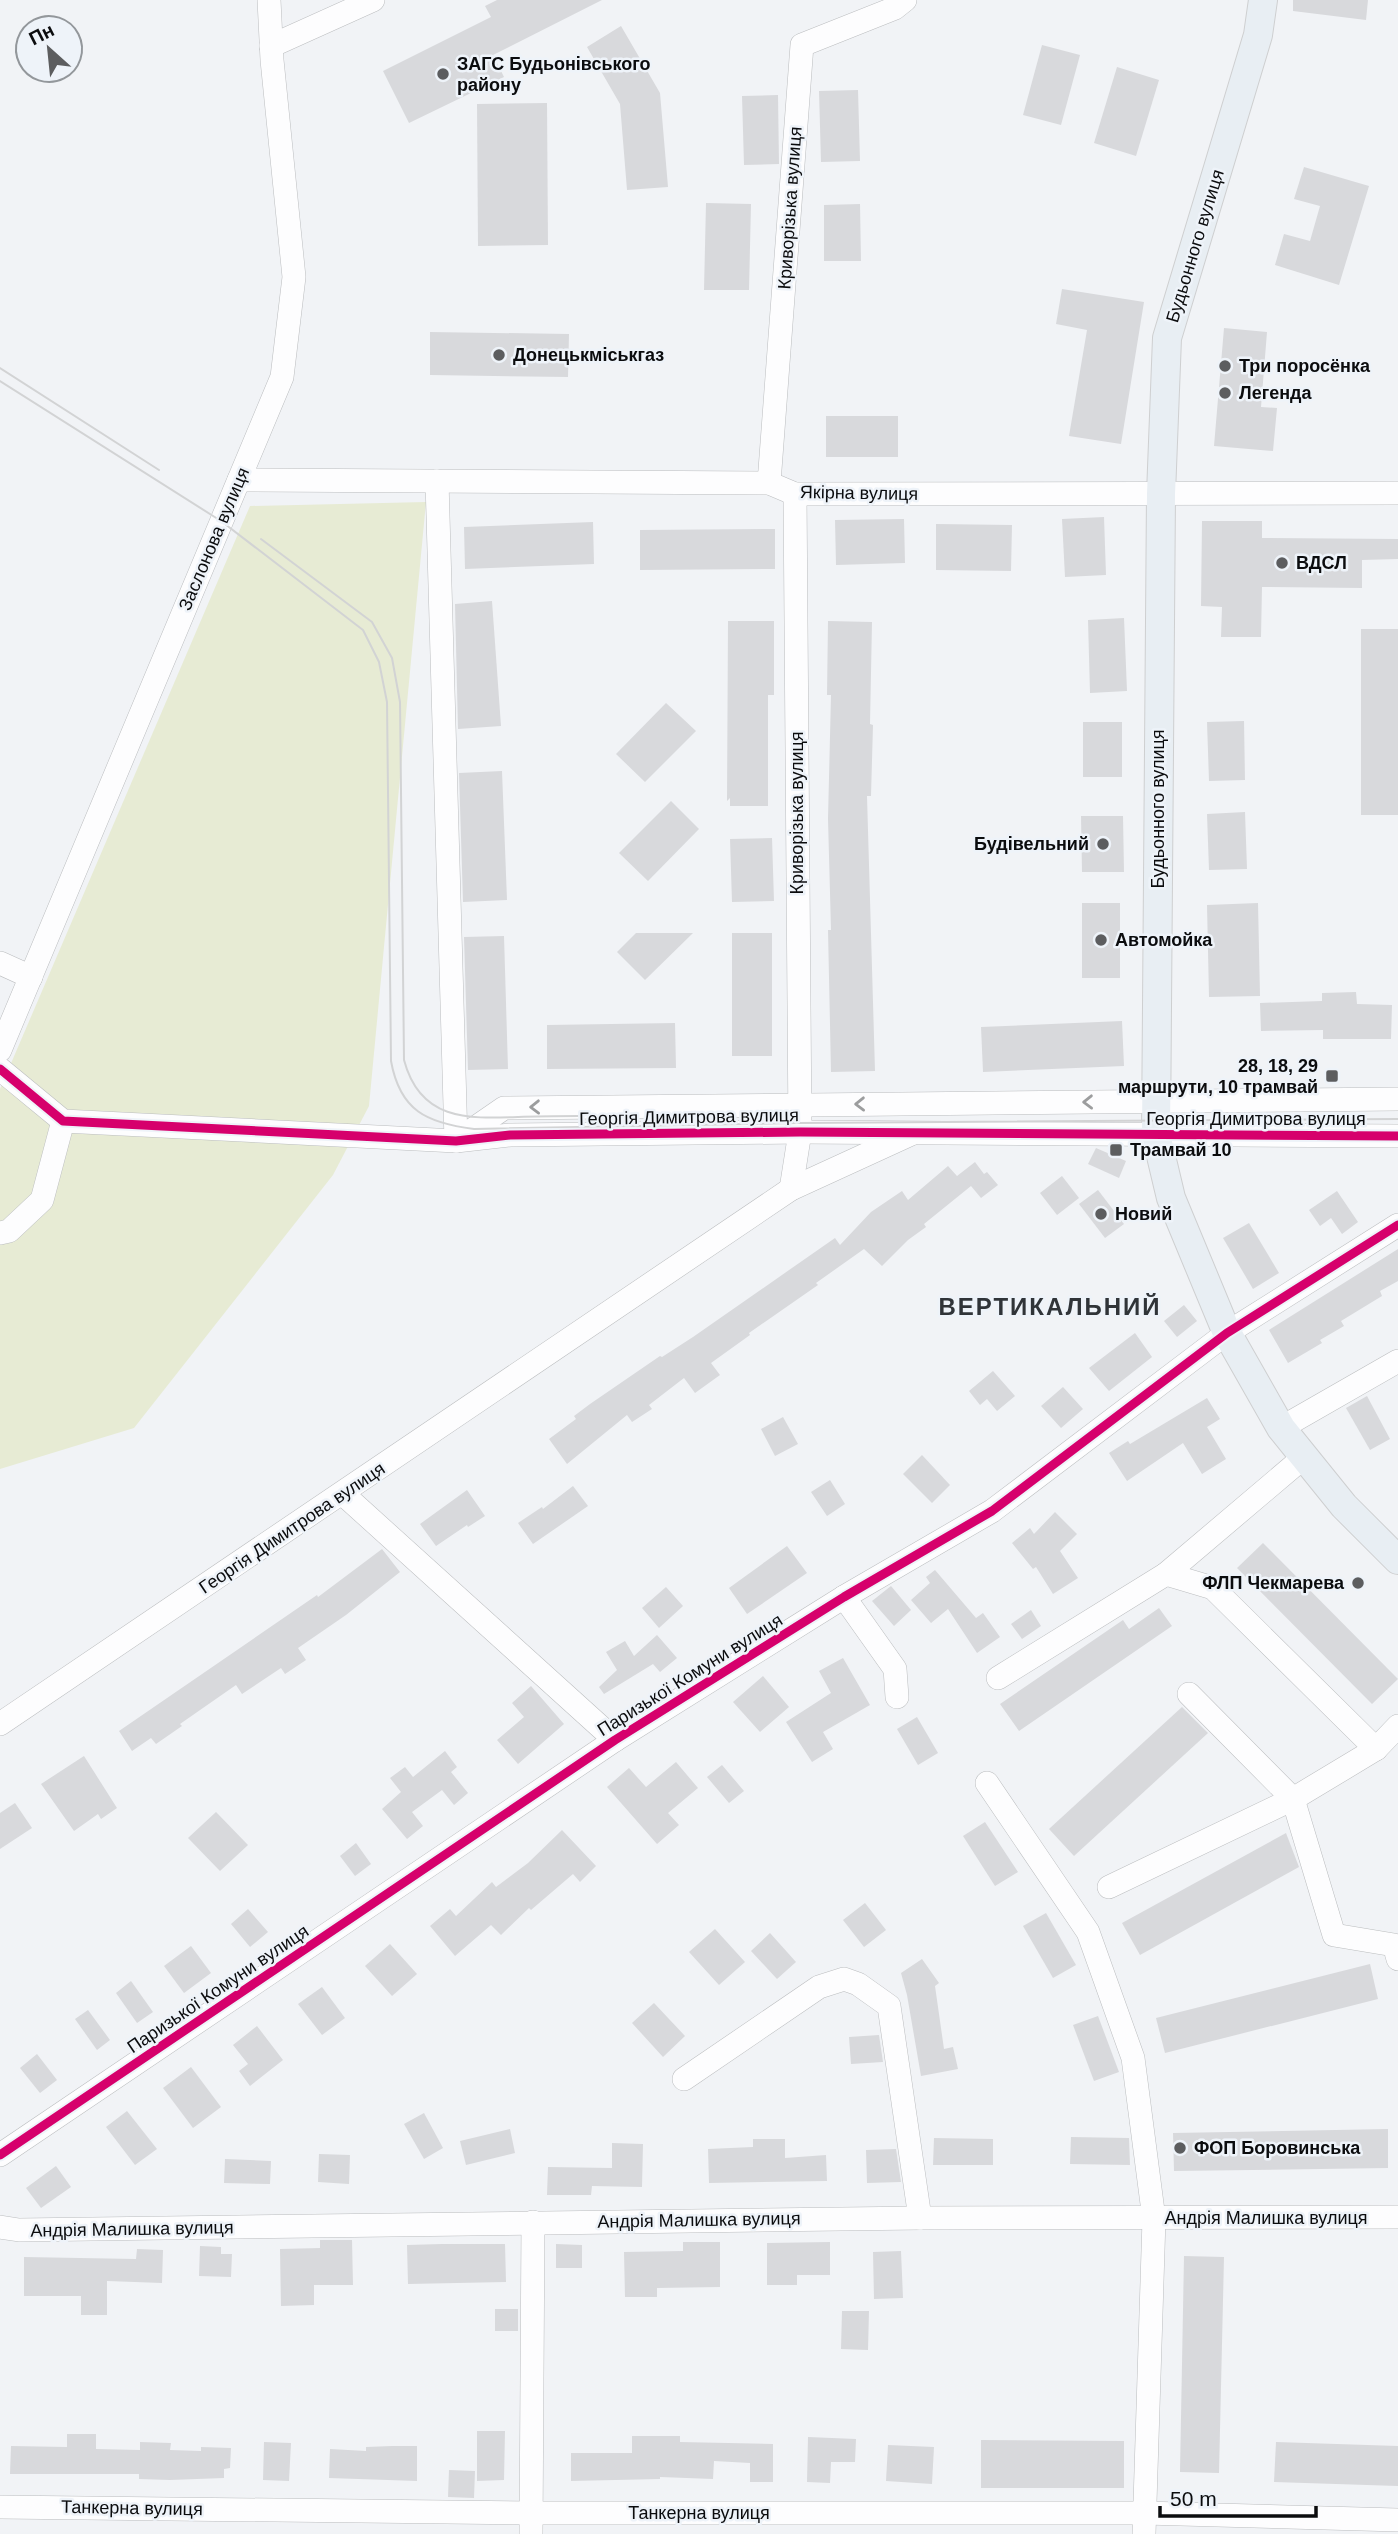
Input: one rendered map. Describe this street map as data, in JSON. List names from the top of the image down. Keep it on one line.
{"streets":{"main road":["Будьонного вулиця"],"street":["Криворізька вулиця","Якірна вулиця","Заслонова вулиця","Георгія Димитрова вулиця","Паризької Комуни вулиця","Андрія Малишка вулиця","Танкерна вулиця"]},"crossings":[["Криворізька вулиця","Якірна вулиця"],["Криворізька вулиця","Георгія Димитрова вулиця"],["Будьонного вулиця","Якірна вулиця"],["Будьонного вулиця","Георгія Димитрова вулиця"],["Будьонного вулиця","Паризької Комуни вулиця"],["Якірна вулиця","Заслонова вулиця"]],"districts":["ВЕРТИКАЛЬНИЙ"],"places":{"other":["ЗАГС Будьонівського району","Донецькміськгаз","Три поросёнка","Легенда","ВДСЛ","Будівельний","Автомойка","Новий","ФЛП Чекмарева","ФОП Боровинська"],"transit":["28, 18, 29 маршрути, 10 трамвай","Трамвай 10"]},"scale_bar":"50 m","north":"top left"}
